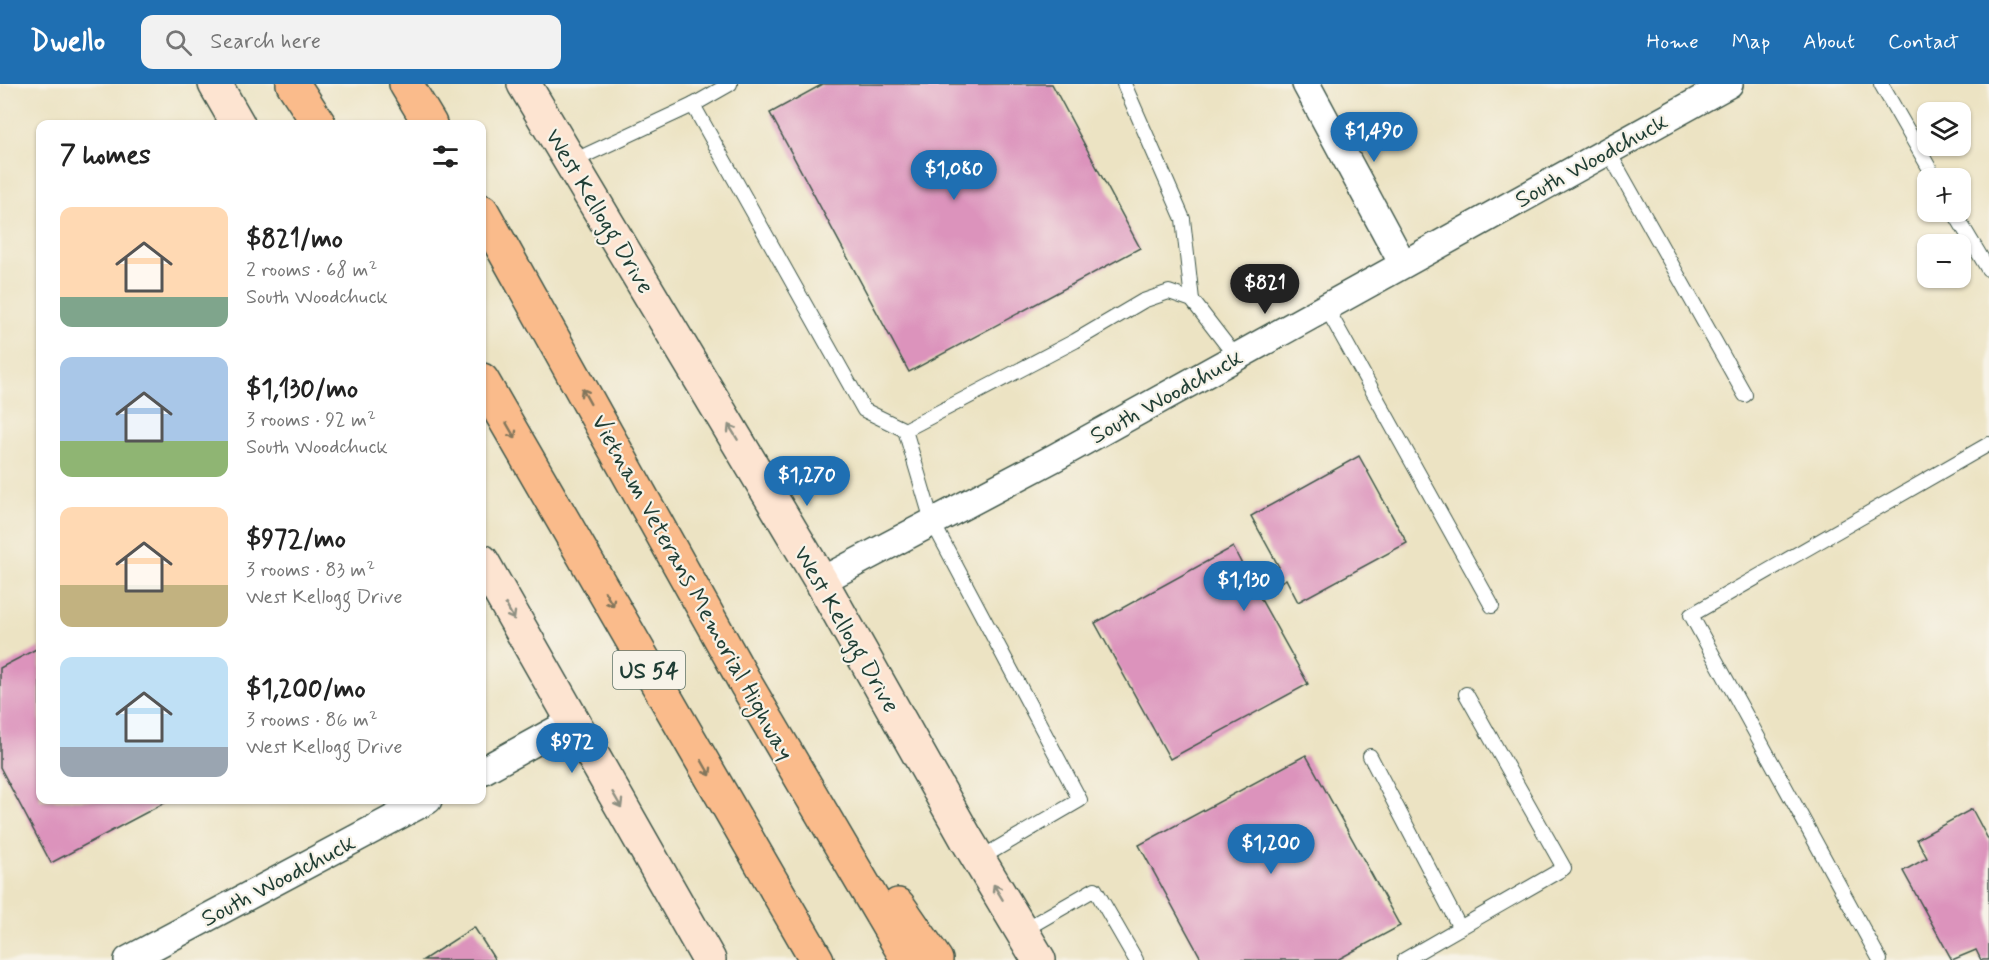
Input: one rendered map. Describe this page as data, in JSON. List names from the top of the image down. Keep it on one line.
{"streets":{"highway":["Vietnam Veterans Memorial Highway","US 54"],"main road":["West Kellogg Drive"],"street":["South Woodchuck"]},"crossings":[["South Woodchuck","West Kellogg Drive"]],"page":{"header":"Dwello","search":"Search here","nav":["Home","Map","About","Contact"],"map_buttons":["+","−"],"price":["$1,490","$1,080","$821","$1,270","$1,130","$972","$1,200"],"heading":"7 homes","list":[{"name":"$821/mo","note":"2 rooms · 68 m² · South Woodchuck"},{"name":"$1,130/mo","note":"3 rooms · 92 m² · South Woodchuck"},{"name":"$972/mo","note":"3 rooms · 83 m² · West Kellogg Drive"},{"name":"$1,200/mo","note":"3 rooms · 86 m² · West Kellogg Drive"}]}}
